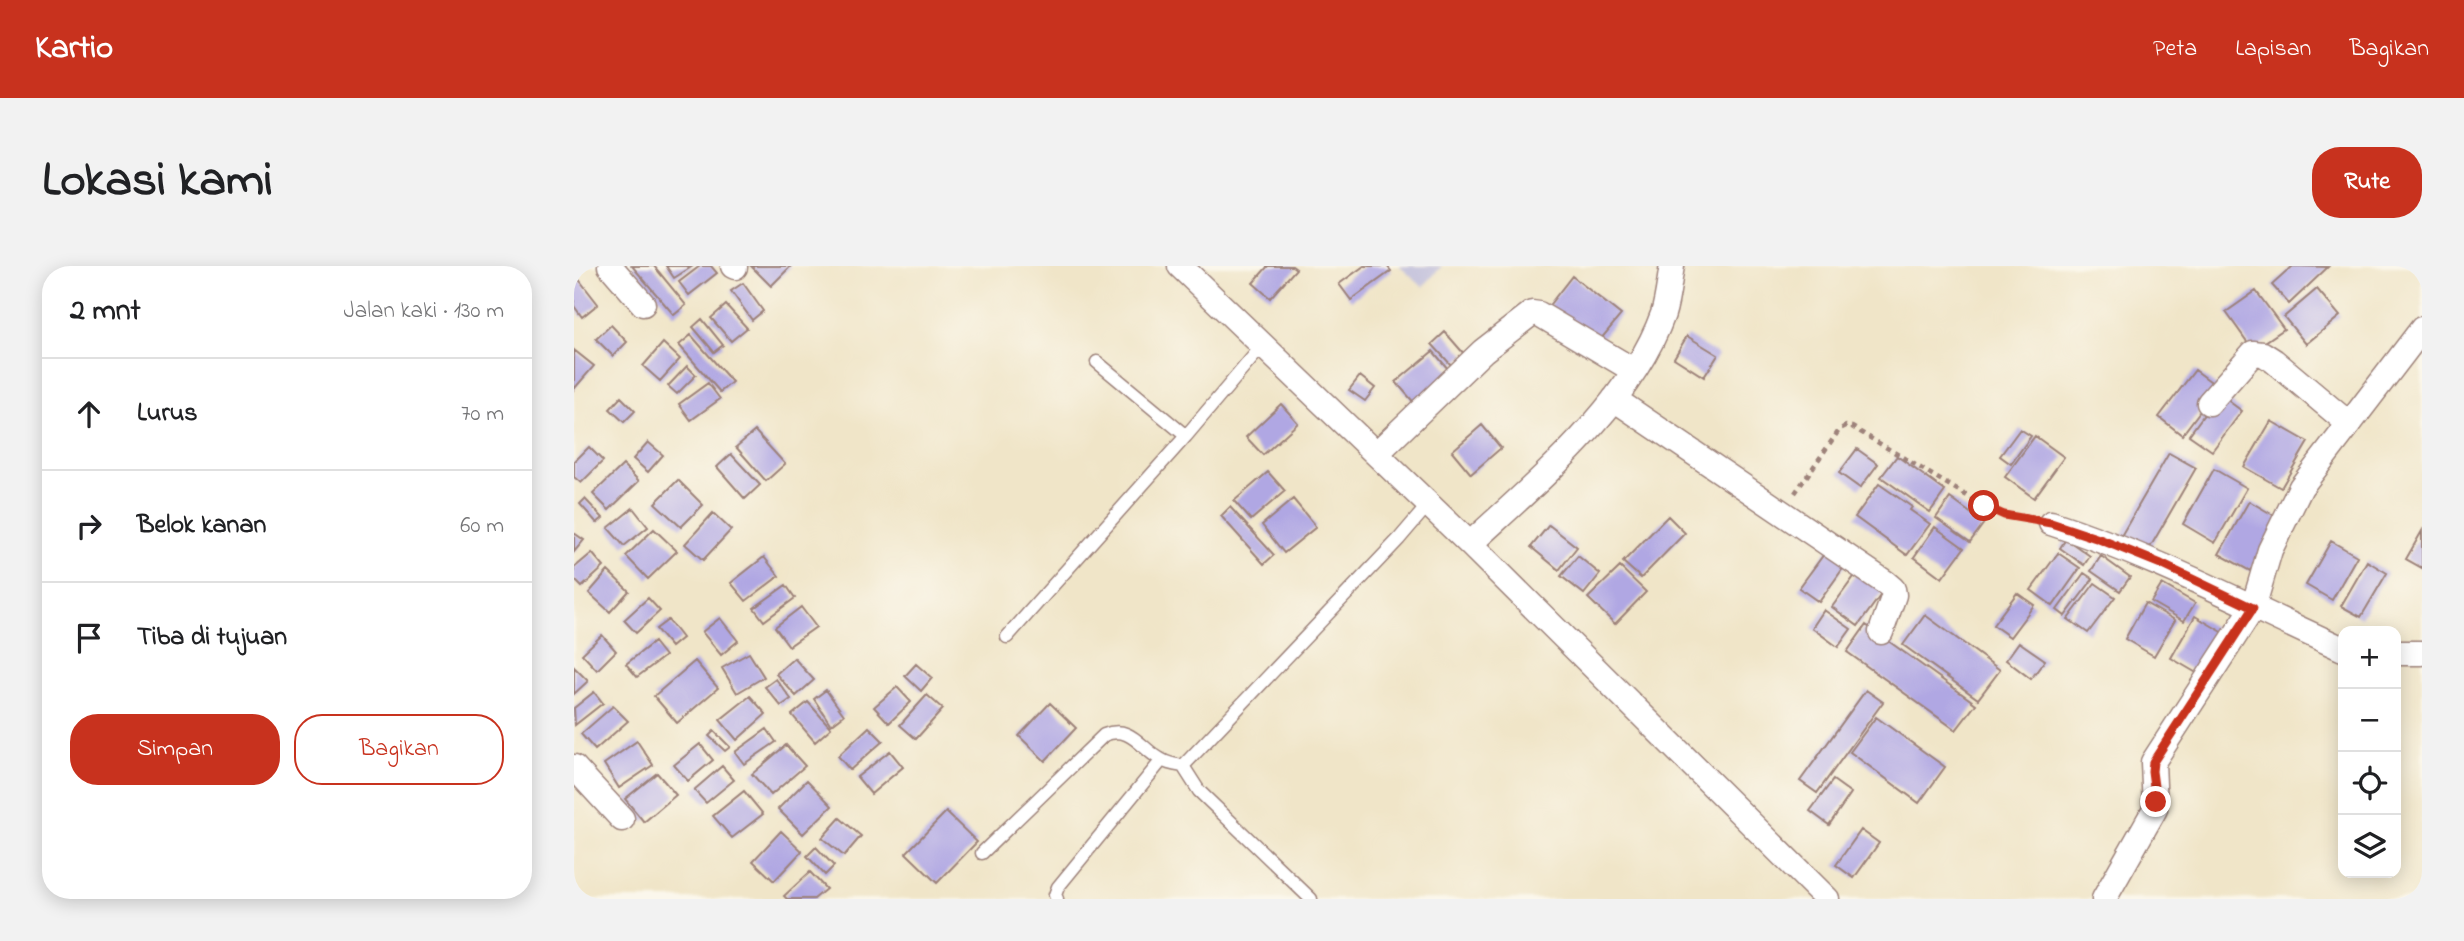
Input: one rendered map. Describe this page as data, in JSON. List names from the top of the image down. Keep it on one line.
{"page":{"header":"Kartio","nav":["Peta","Lapisan","Bagikan"],"title":"Lokasi kami","buttons":["Rute",["Simpan","Bagikan"]],"heading":["2 mnt","Jalan kaki · 130 m"],"list":[["Lurus","70 m"],["Belok kanan","60 m"],"Tiba di tujuan"],"map_buttons":["+","−"]}}
